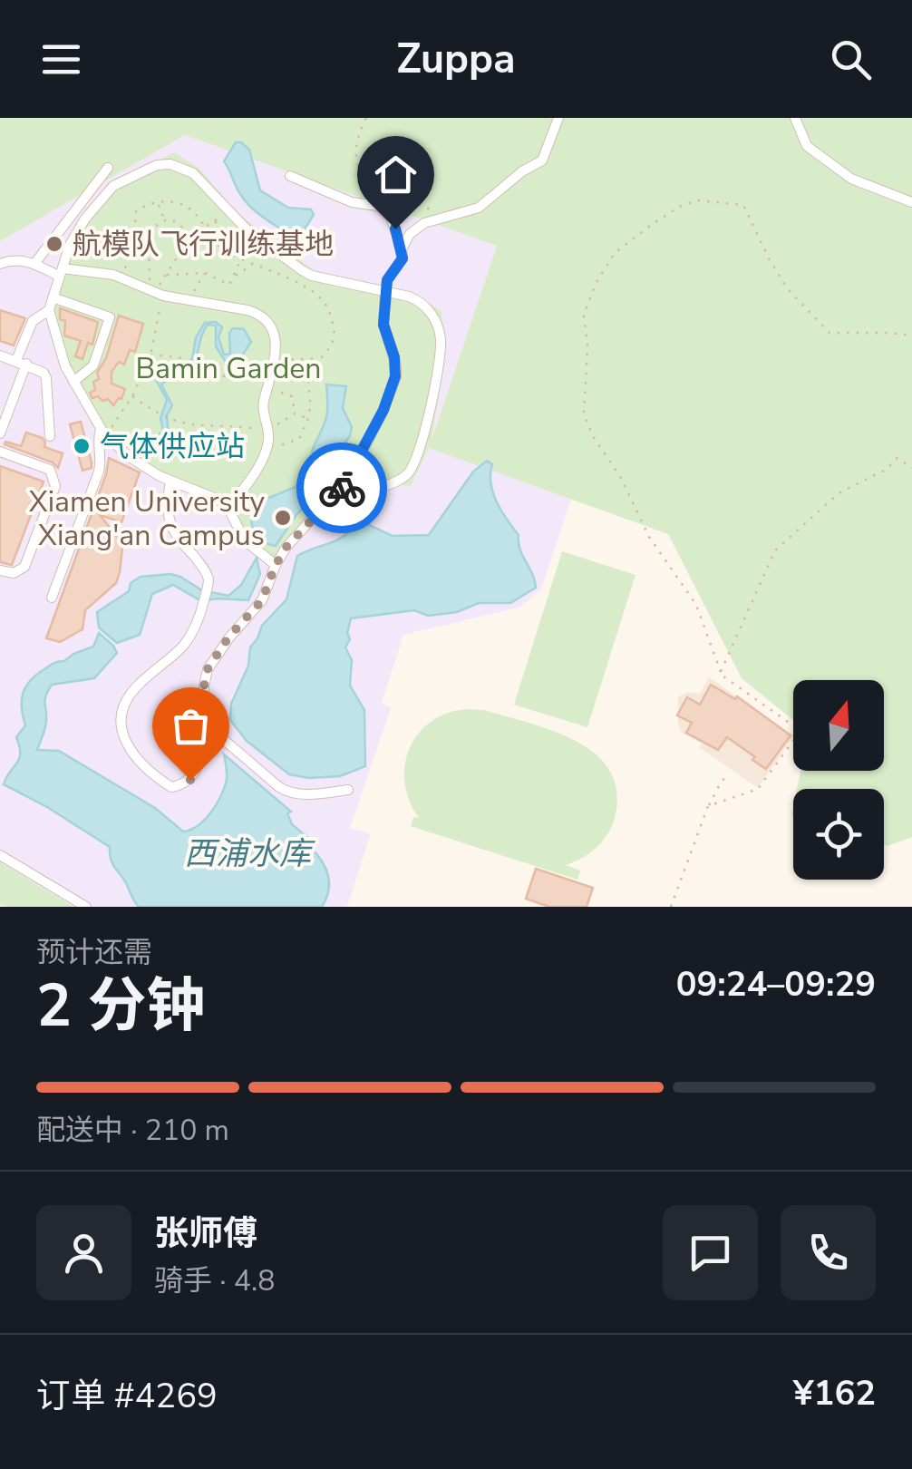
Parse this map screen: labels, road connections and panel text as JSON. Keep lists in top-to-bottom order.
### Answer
{
  "water": ["西浦水库"],
  "parks": ["Bamin Garden"],
  "places": ["航模队飞行训练基地", "气体供应站", "Xiamen University Xiang'an Campus"],
  "north": "top",
  "page": {
    "header": "Zuppa",
    "heading": ["2 分钟", "预计还需", "09:24–09:29"],
    "panel": [
      "张师傅",
      "骑手 · 4.8",
      "订单 #4269",
      "¥162"
    ],
    "bar": "配送中 · 210 m"
  }
}
